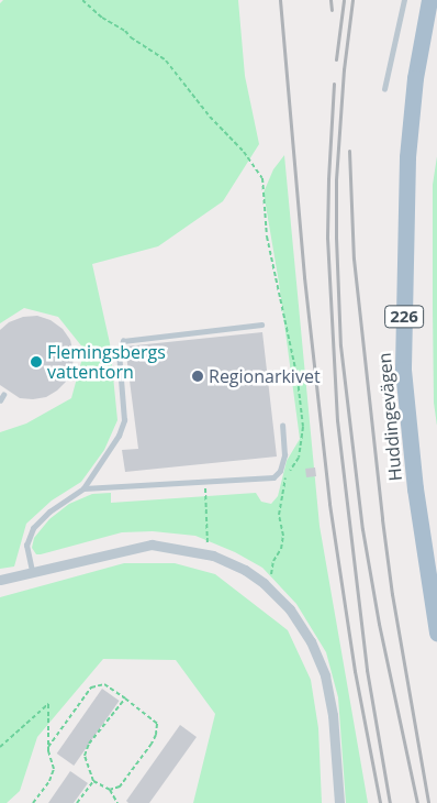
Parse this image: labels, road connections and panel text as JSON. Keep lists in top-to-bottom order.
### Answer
{
  "streets": {
    "main road": ["226", "Huddingevägen"]
  },
  "places": ["Flemingsbergs vattentorn", "Regionarkivet"]
}
